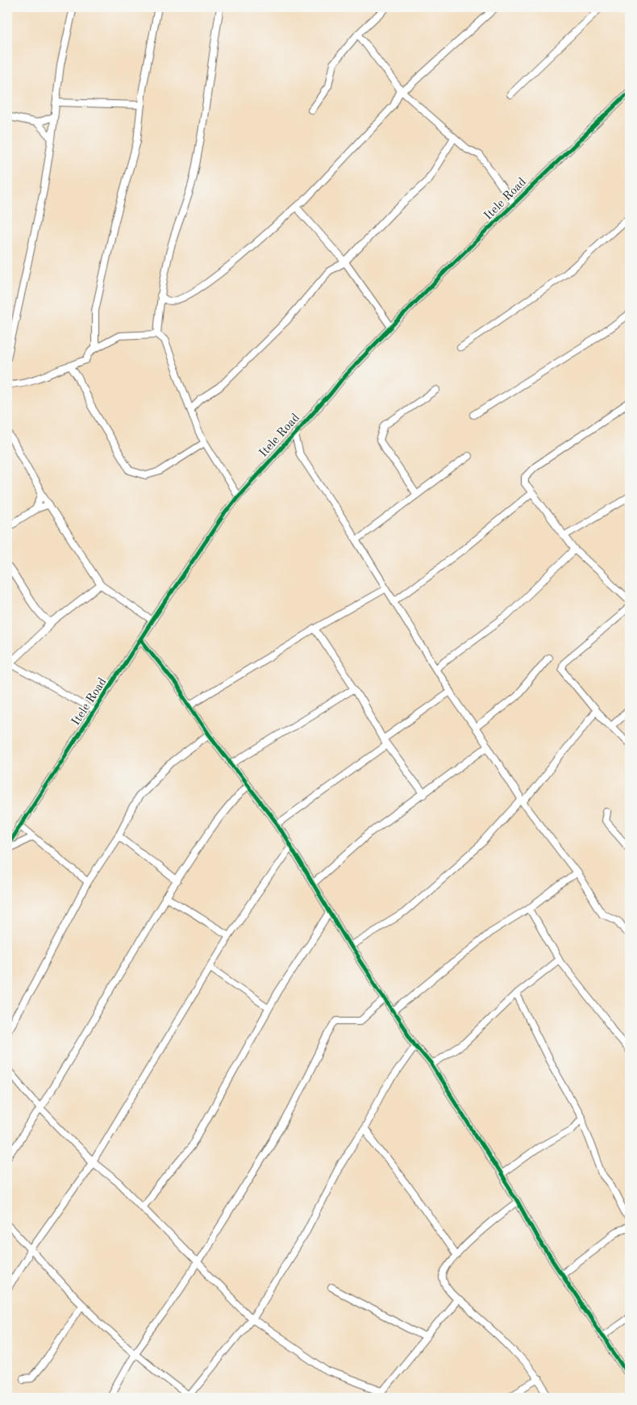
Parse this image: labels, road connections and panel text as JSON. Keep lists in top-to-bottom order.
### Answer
{
  "streets": {
    "street": ["Itele Road"]
  }
}
